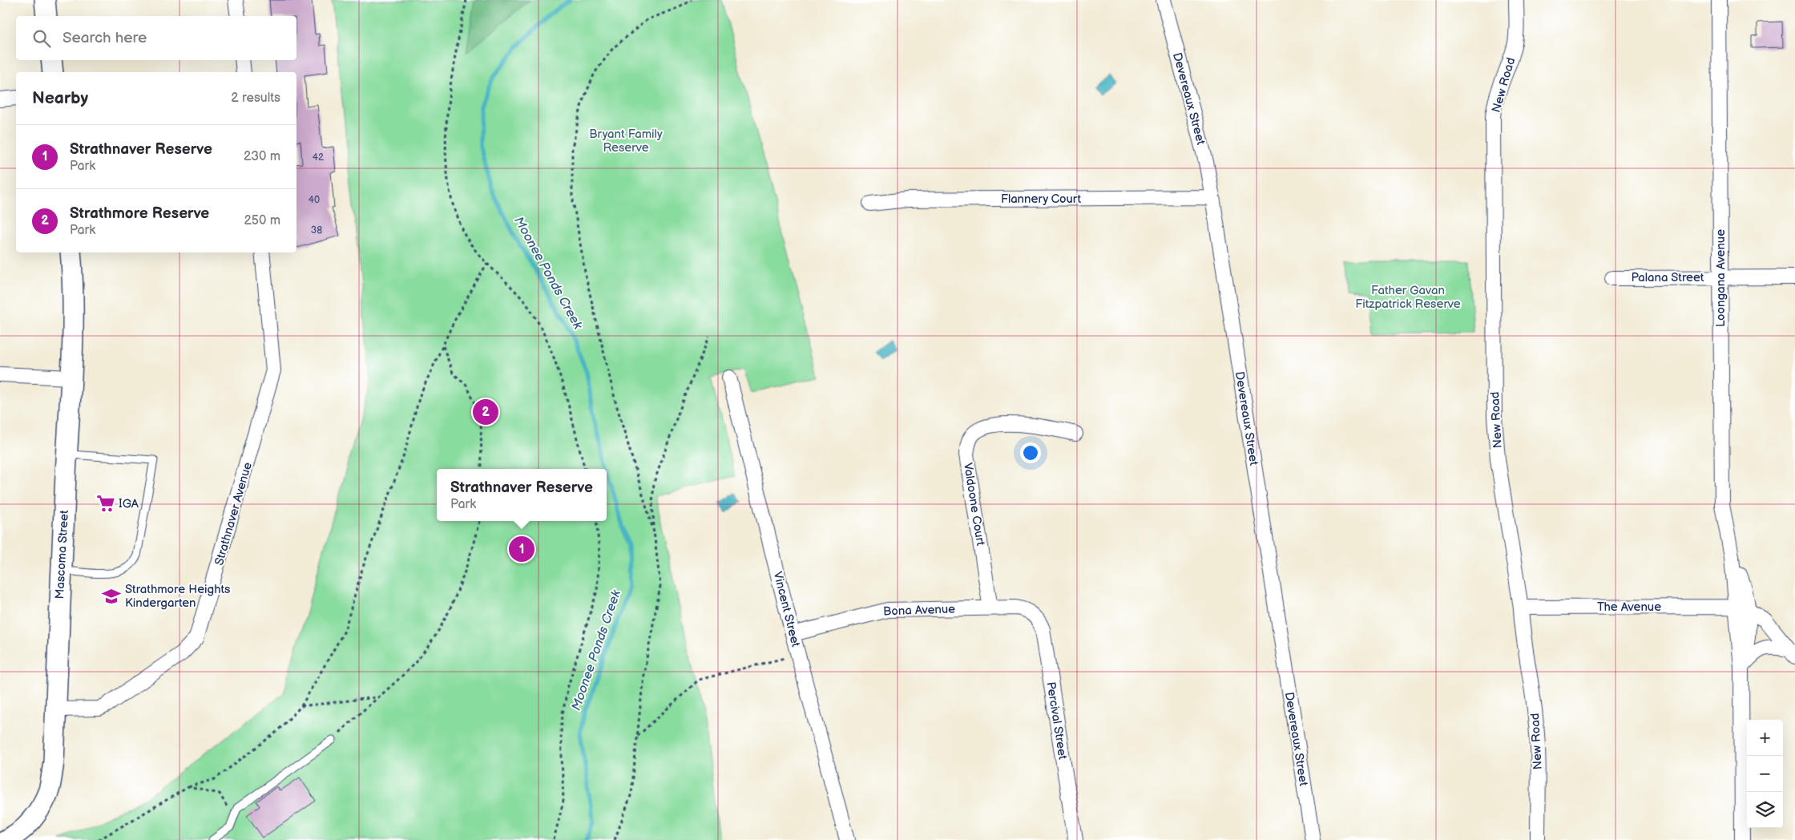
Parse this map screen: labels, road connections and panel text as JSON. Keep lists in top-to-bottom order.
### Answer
{
  "streets": {
    "main road": ["Mascoma Street"],
    "street": [
      "New Road",
      "Devereaux Street",
      "Flannery Court",
      "Palana Street",
      "Loongana Avenue",
      "Valdoone Court",
      "Strathnaver Avenue",
      "The Avenue",
      "Vincent Street",
      "Bona Avenue",
      "Percival Street"
    ]
  },
  "crossings": [
    ["New Road", "The Avenue"],
    ["Devereaux Street", "Flannery Court"],
    ["Palana Street", "Loongana Avenue"],
    ["Loongana Avenue", "The Avenue"],
    ["Valdoone Court", "Bona Avenue"],
    ["Strathnaver Avenue", "Mascoma Street"],
    ["Vincent Street", "Bona Avenue"],
    ["Bona Avenue", "Percival Street"]
  ],
  "water": ["Moonee Ponds Creek"],
  "parks": ["Bryant Family Reserve", "Father Gavan Fitzpatrick Reserve"],
  "places": {
    "supermarket": ["IGA"],
    "school or university": ["Strathmore Heights Kindergarten"]
  },
  "house_numbers": ["42", "40", "38"],
  "page": {
    "search": "Search here",
    "heading": ["Nearby", "2 results"],
    "list": [
      {
        "mark": "1",
        "name": "Strathnaver Reserve",
        "note": "Park",
        "value": "230 m"
      },
      {
        "mark": "2",
        "name": "Strathmore Reserve",
        "note": "Park",
        "value": "250 m"
      }
    ],
    "pins": ["2", "1"],
    "popup": ["Strathnaver Reserve", "Park"],
    "map_buttons": ["+", "−"]
  }
}
